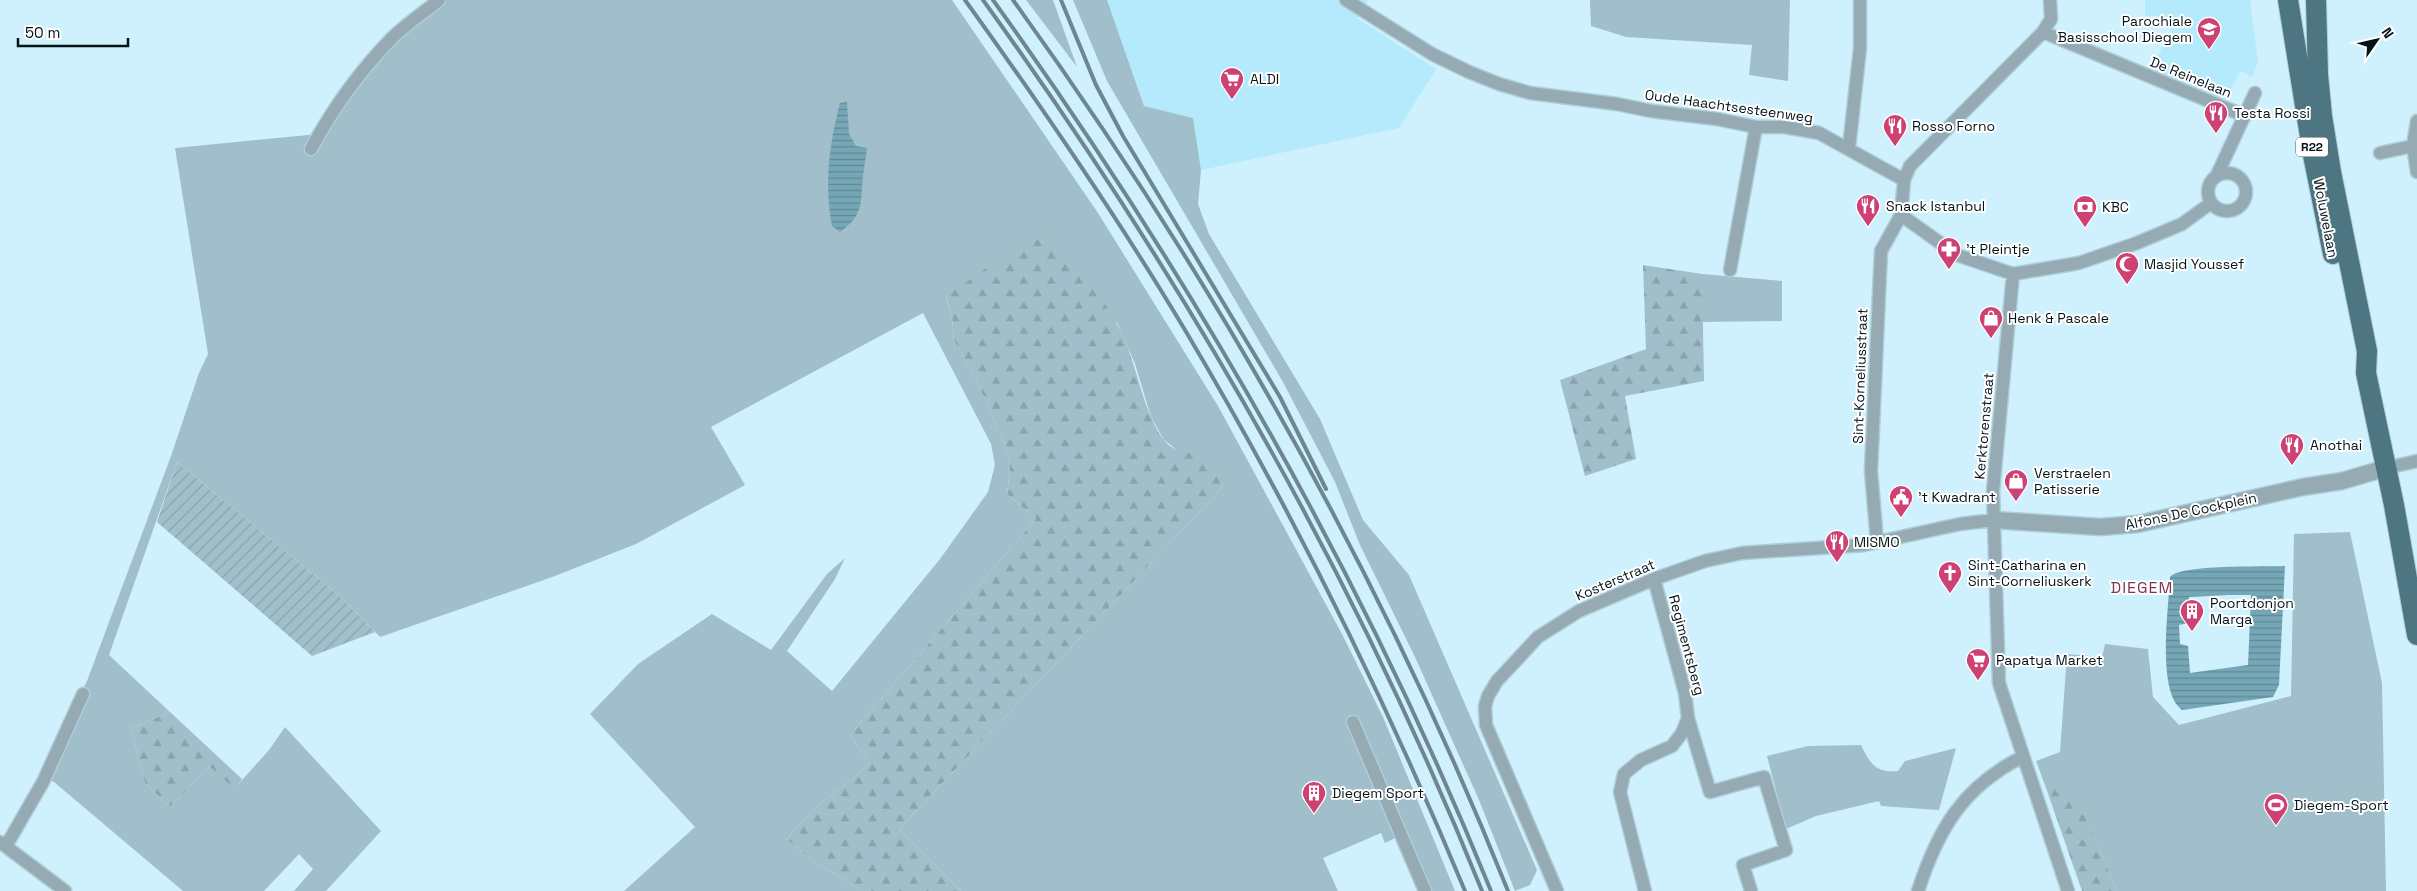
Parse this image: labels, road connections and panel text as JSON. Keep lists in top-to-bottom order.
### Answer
{
  "streets": {
    "main road": ["R22", "Woluwelaan"],
    "street": [
      "De Reinelaan",
      "Oude Haachtsesteenweg",
      "Sint-Korneliusstraat",
      "Kerktorenstraat",
      "Alfons De Cockplein",
      "Kosterstraat",
      "Regimentsberg"
    ]
  },
  "crossings": [
    ["Woluwelaan", "Alfons De Cockplein"],
    ["Sint-Korneliusstraat", "Kosterstraat"],
    ["Kerktorenstraat", "Alfons De Cockplein"],
    ["Kerktorenstraat", "Kosterstraat"],
    ["Alfons De Cockplein", "Kosterstraat"],
    ["Kosterstraat", "Regimentsberg"]
  ],
  "districts": ["DIEGEM"],
  "places": {
    "school or university": ["Parochiale Basisschool Diegem"],
    "supermarket": ["ALDI", "Papatya Market"],
    "restaurant": [
      "Testa Rossi",
      "Rosso Forno",
      "Snack Istanbul",
      "Anothai",
      "MISMO"
    ],
    "bank": ["KBC"],
    "pharmacy": ["'t Pleintje"],
    "mosque": ["Masjid Youssef"],
    "shop": ["Henk & Pascale", "Verstraelen Patisserie"],
    "public building": ["'t Kwadrant"],
    "church": ["Sint-Catharina en Sint-Corneliuskerk"],
    "building": ["Poortdonjon Marga", "Diegem Sport"],
    "sports": ["Diegem-Sport"]
  },
  "scale_bar": "50 m",
  "north": "top right"
}
